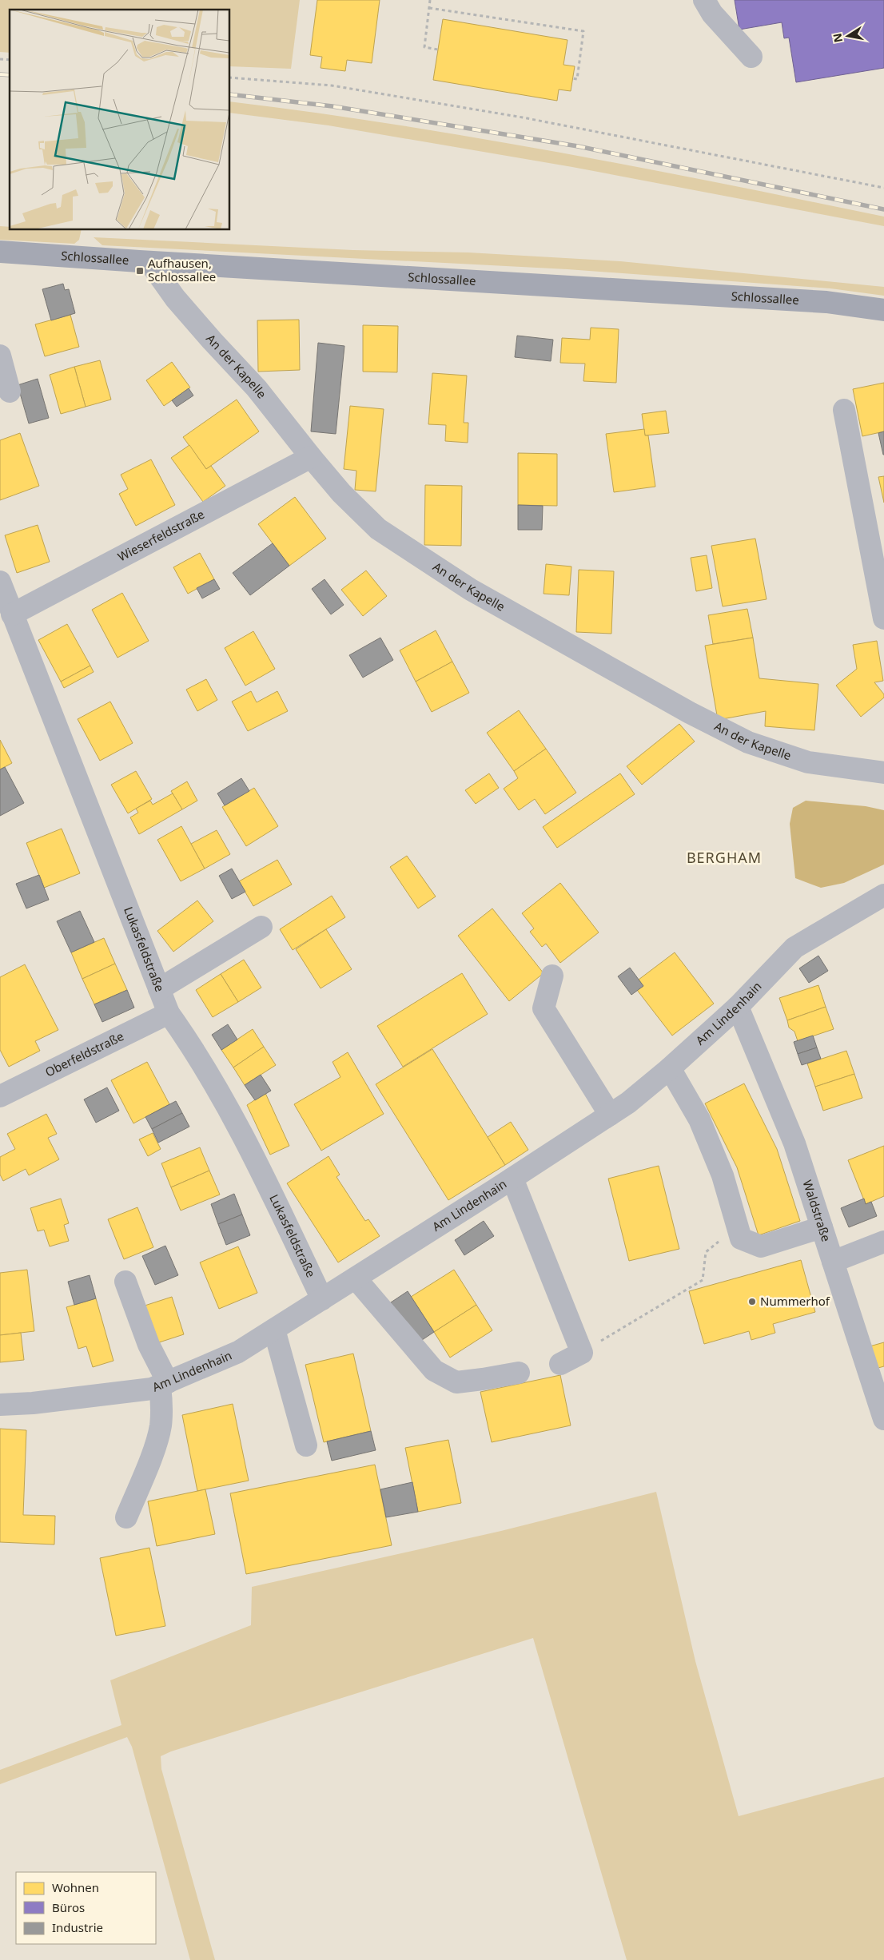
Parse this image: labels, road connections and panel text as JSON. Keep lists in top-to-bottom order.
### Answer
{
  "streets": {
    "main road": ["Schlossallee"],
    "street": [
      "An der Kapelle",
      "Wieserfeldstraße",
      "Lukasfeldstraße",
      "Am Lindenhain",
      "Oberfeldstraße",
      "Waldstraße"
    ]
  },
  "crossings": [
    ["Schlossallee", "An der Kapelle"],
    ["An der Kapelle", "Wieserfeldstraße"],
    ["Wieserfeldstraße", "Lukasfeldstraße"],
    ["Lukasfeldstraße", "Am Lindenhain"],
    ["Lukasfeldstraße", "Oberfeldstraße"],
    ["Am Lindenhain", "Waldstraße"]
  ],
  "districts": ["BERGHAM"],
  "places": {
    "transit": ["Aufhausen, Schlossallee"],
    "other": ["Nummerhof"]
  },
  "legend": ["Wohnen", "Büros", "Industrie"],
  "north": "left"
}
